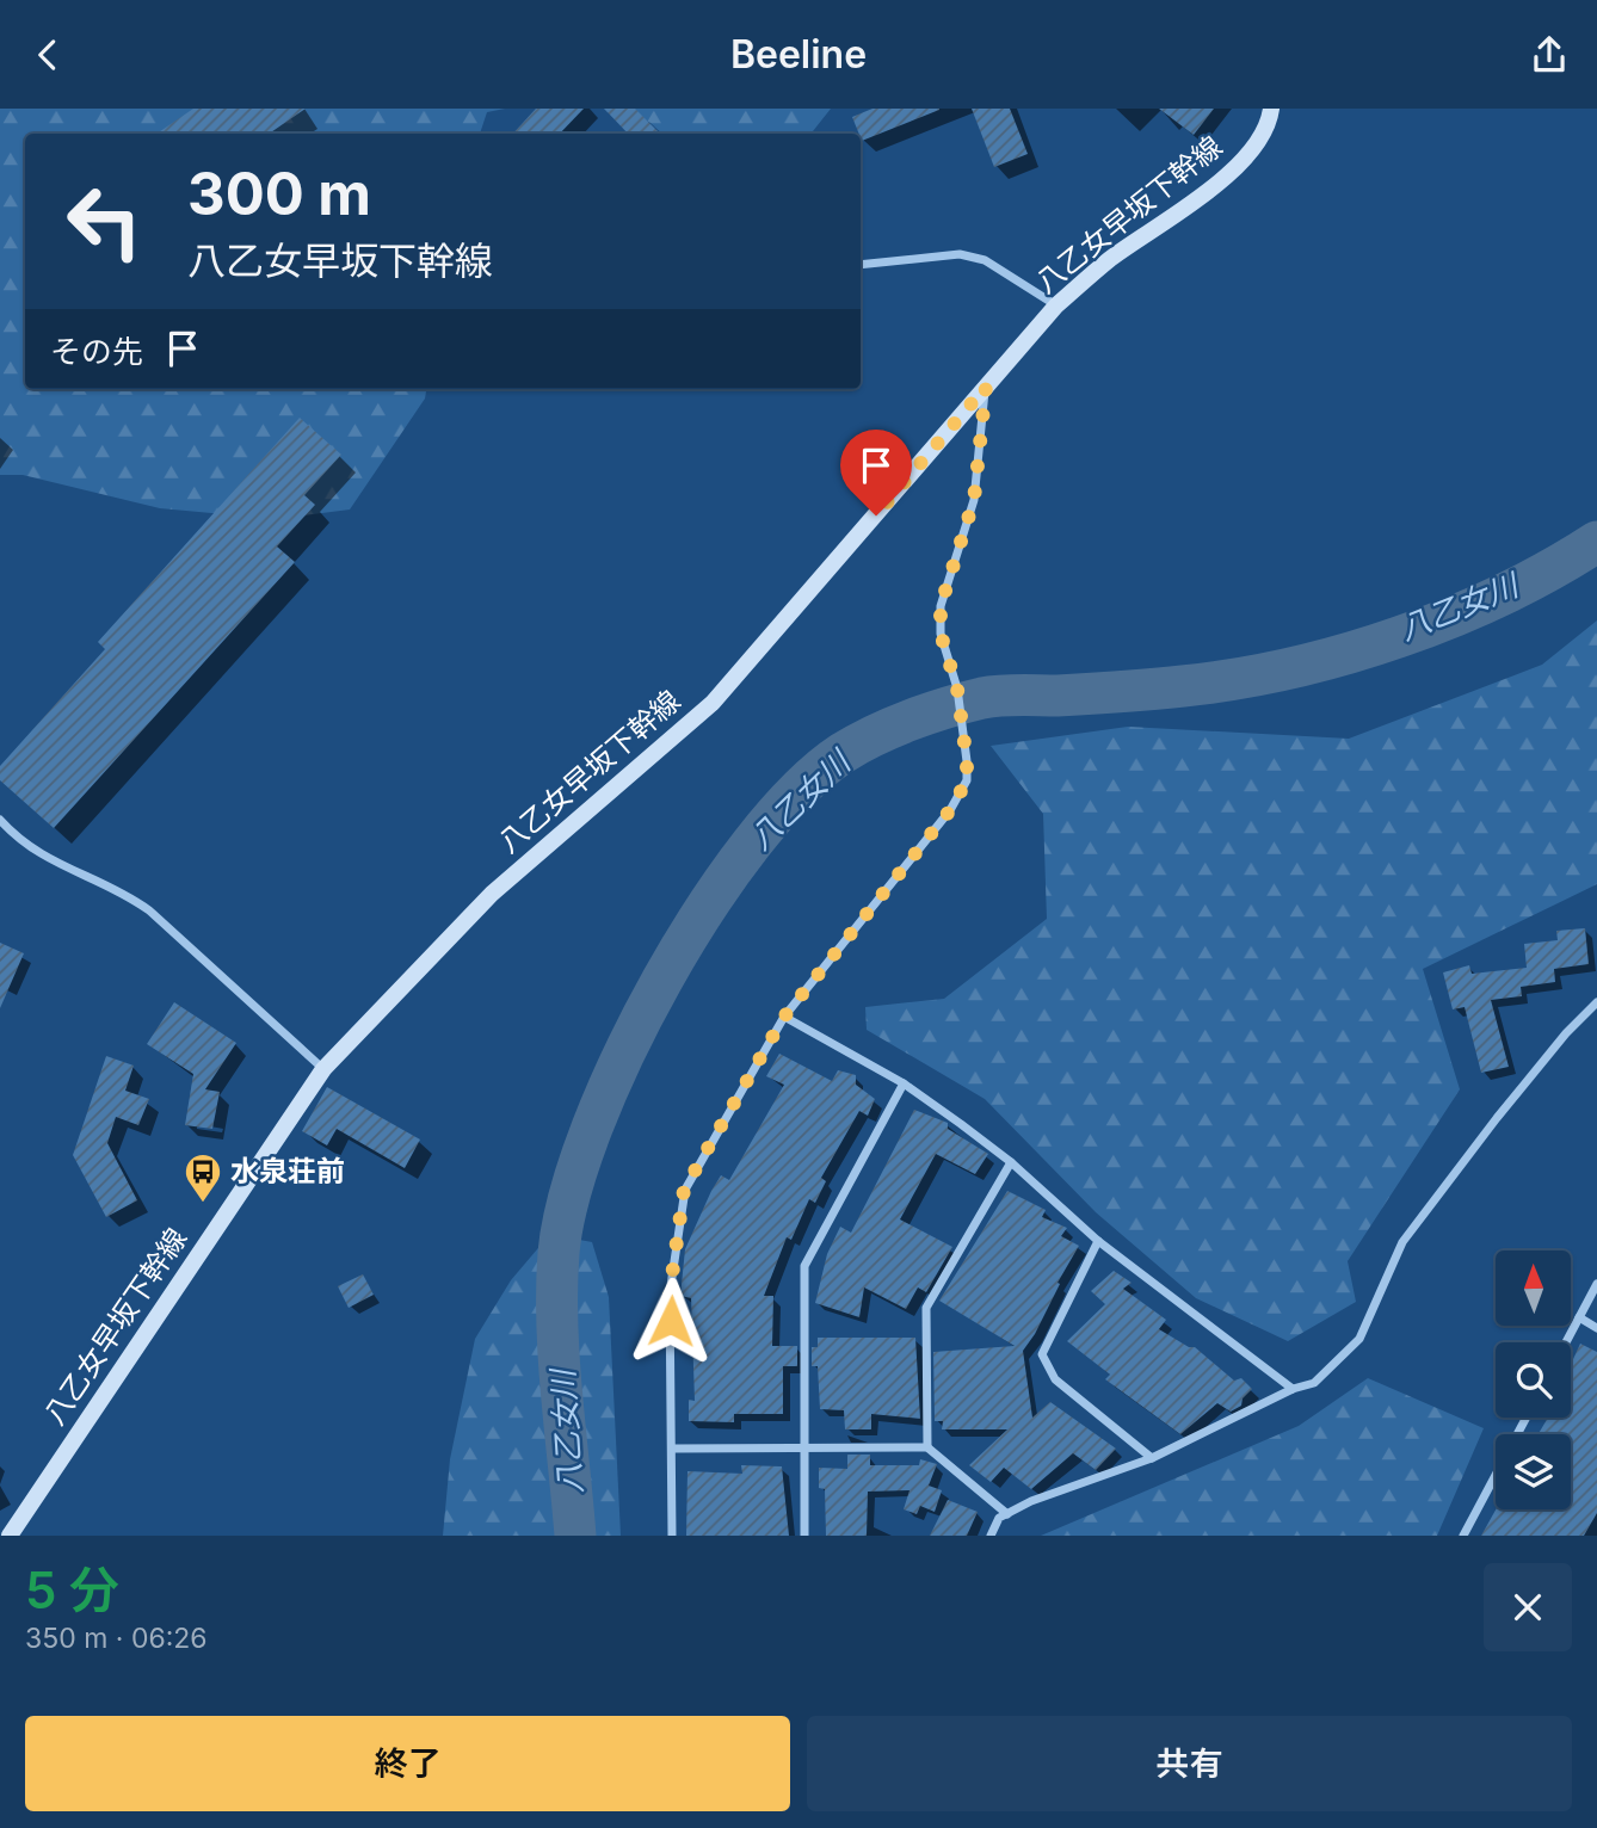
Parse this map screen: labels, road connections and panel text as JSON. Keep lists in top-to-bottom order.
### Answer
{
  "streets": {
    "street": ["八乙女早坂下幹線"]
  },
  "water": ["八乙女川"],
  "places": {
    "bus stop": ["水泉荘前"]
  },
  "north": "top",
  "page": {
    "header": "Beeline",
    "turn": ["300 m", "八乙女早坂下幹線"],
    "then": "その先",
    "heading": ["5 分", "350 m · 06:26"],
    "buttons": ["終了", "共有"]
  }
}
